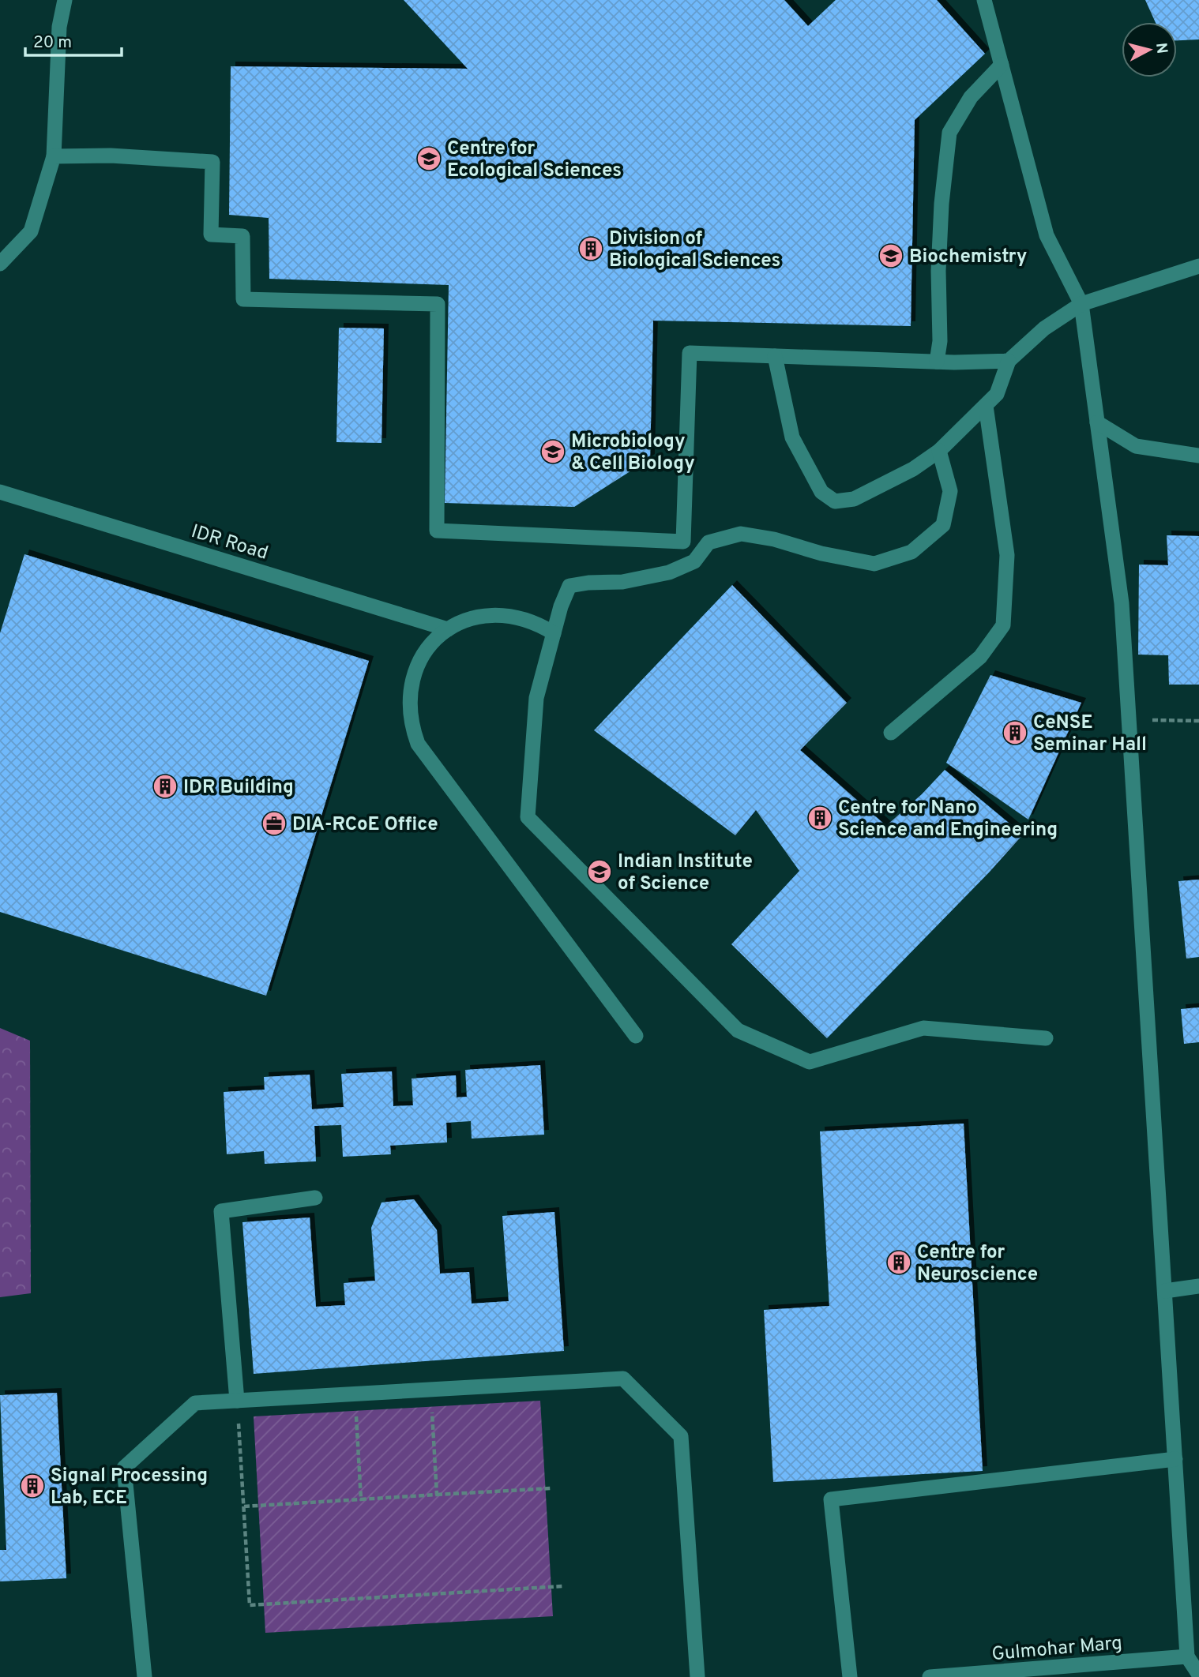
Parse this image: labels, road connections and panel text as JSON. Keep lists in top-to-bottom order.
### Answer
{
  "streets": {
    "lane": ["IDR Road", "Gulmohar Marg"]
  },
  "places": {
    "school or university": [
      "Centre for Ecological Sciences",
      "Biochemistry",
      "Microbiology & Cell Biology",
      "Indian Institute of Science"
    ],
    "building": [
      "Division of Biological Sciences",
      "CeNSE Seminar Hall",
      "IDR Building",
      "Centre for Nano Science and Engineering",
      "Centre for Neuroscience",
      "Signal Processing Lab, ECE"
    ],
    "office": ["DIA-RCoE Office"]
  },
  "scale_bar": "20 m",
  "north": "right"
}
